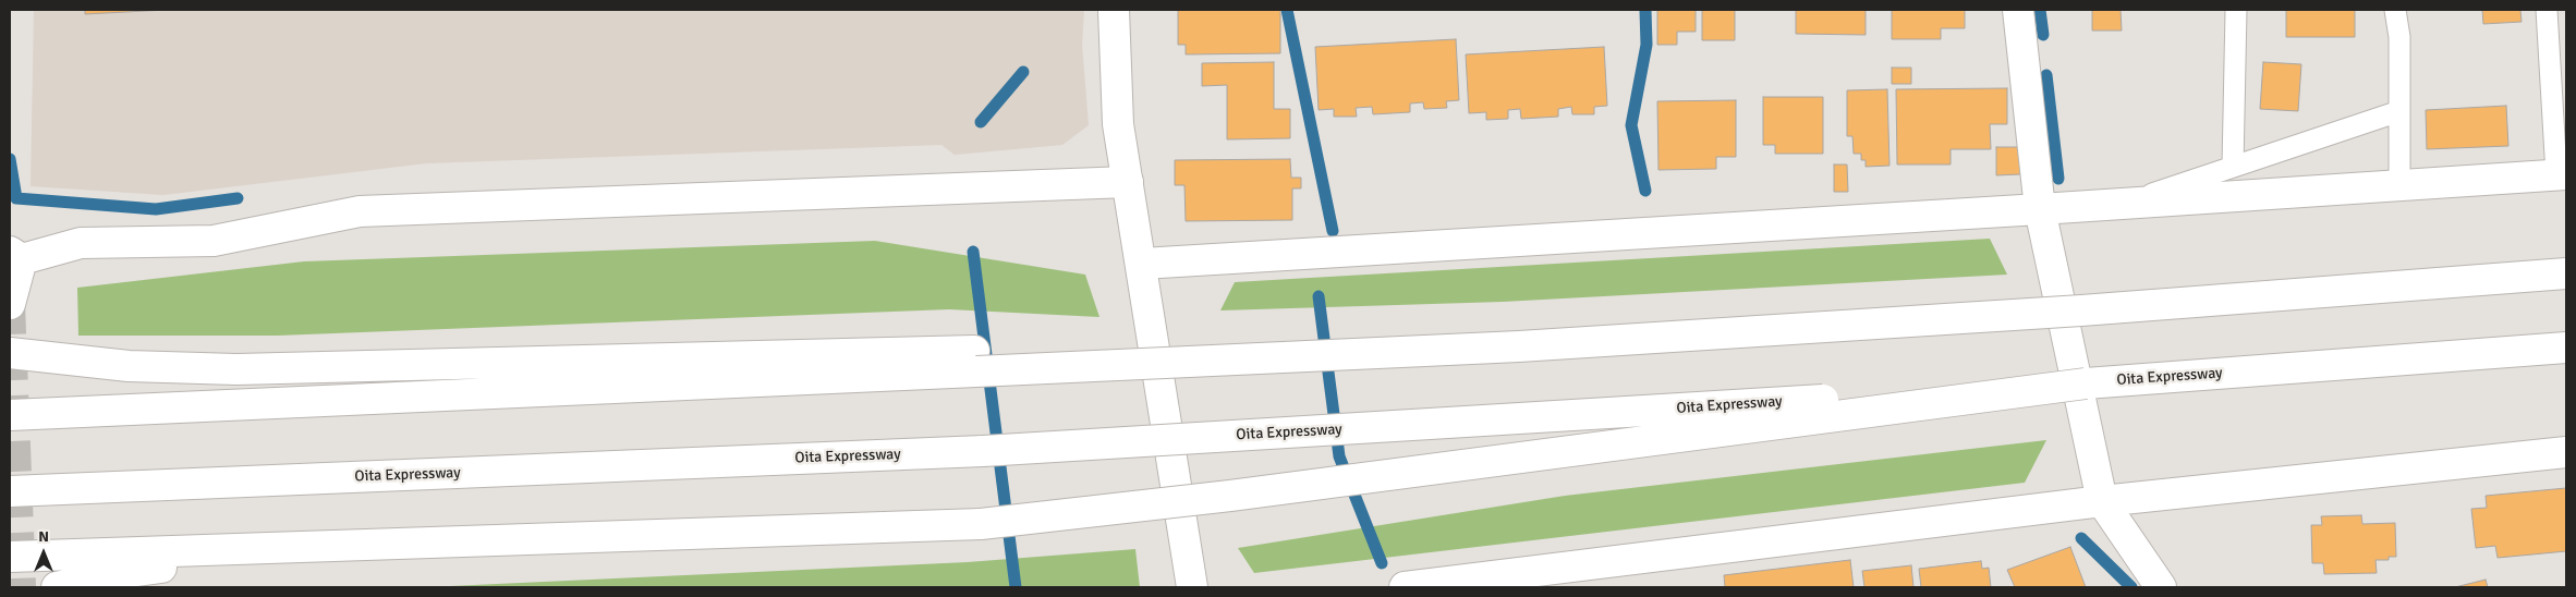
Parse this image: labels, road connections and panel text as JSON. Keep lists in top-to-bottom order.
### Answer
{
  "streets": {
    "main road": ["Oita Expressway"]
  },
  "north": "top"
}
